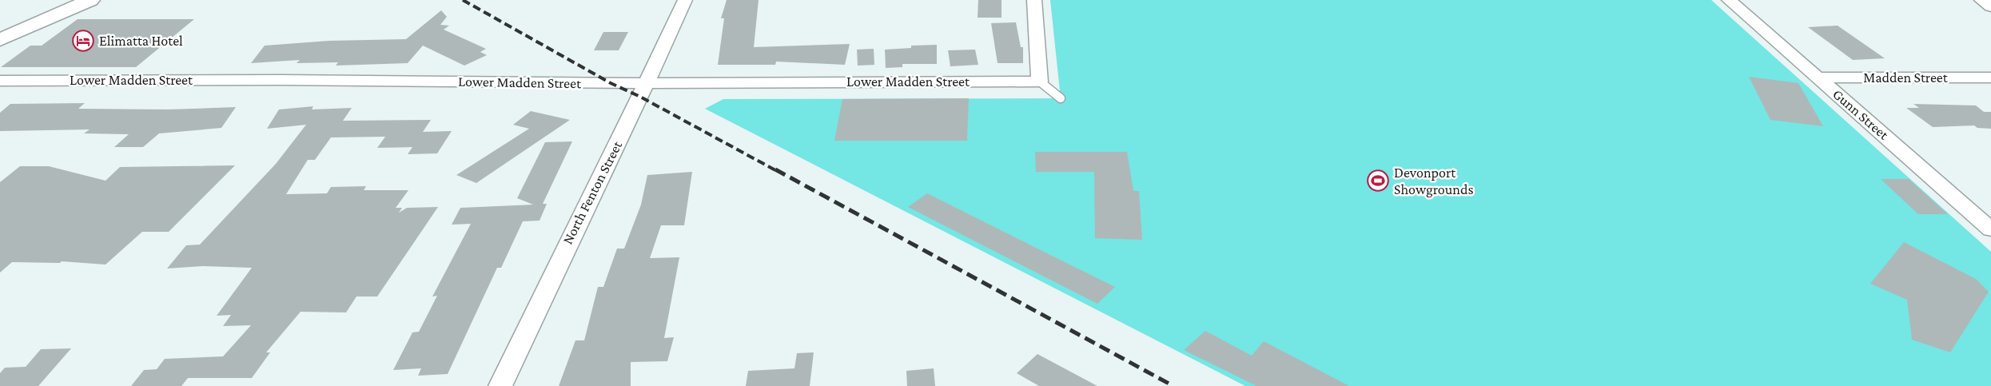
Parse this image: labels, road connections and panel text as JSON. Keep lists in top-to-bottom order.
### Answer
{
  "streets": {
    "street": [
      "Madden Street",
      "Lower Madden Street",
      "Gunn Street",
      "North Fenton Street"
    ]
  },
  "crossings": [
    ["Madden Street", "Gunn Street"],
    ["Lower Madden Street", "North Fenton Street"]
  ],
  "places": {
    "hotel": ["Elimatta Hotel"],
    "sports": ["Devonport Showgrounds"]
  }
}
